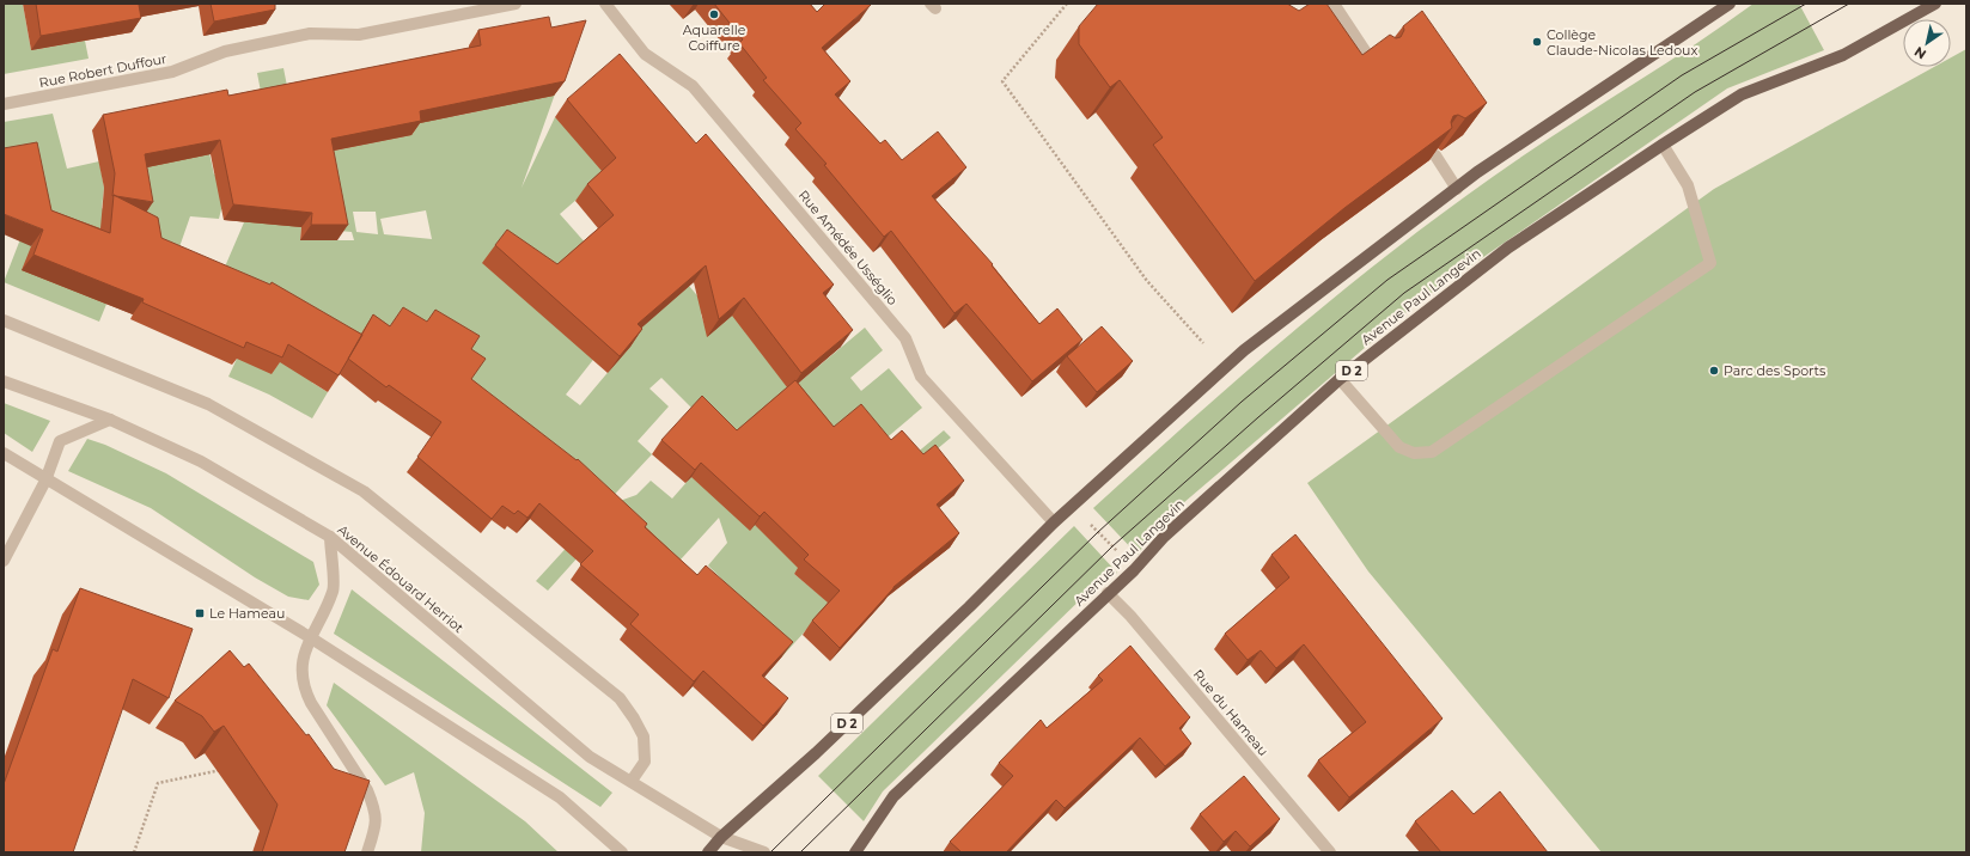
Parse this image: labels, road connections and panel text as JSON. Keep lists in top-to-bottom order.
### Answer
{
  "streets": {
    "main road": ["Avenue Paul Langevin", "D 2"],
    "street": [
      "Rue Robert Duffour",
      "Rue Amédée Usséglio",
      "Avenue Édouard Herriot",
      "Rue du Hameau"
    ]
  },
  "crossings": [
    ["Rue Amédée Usséglio", "D 2"],
    ["Avenue Paul Langevin", "Rue du Hameau"],
    ["D 2", "Avenue Édouard Herriot"]
  ],
  "places": {
    "other": ["Aquarelle Coiffure", "Collège Claude-Nicolas Ledoux", "Parc des Sports"],
    "transit": ["Le Hameau"]
  },
  "north": "bottom left"
}
